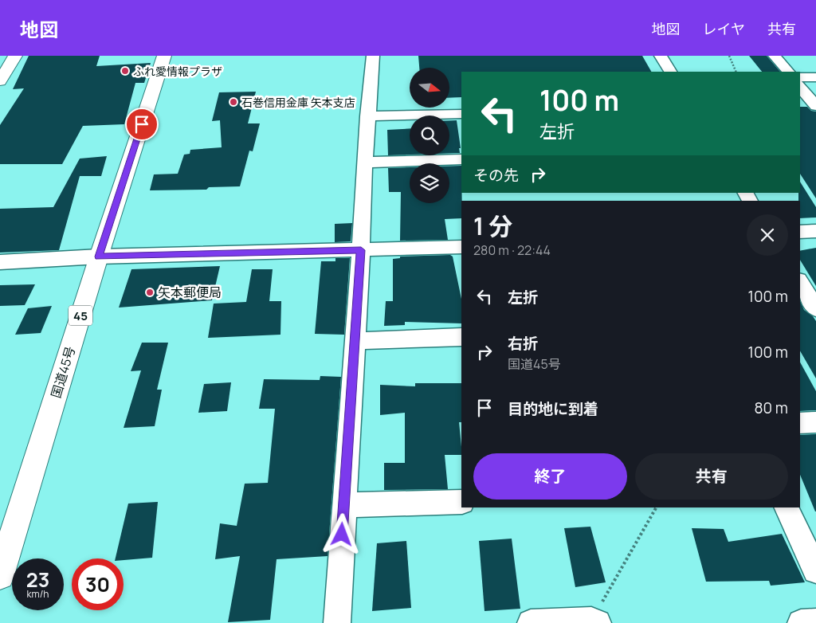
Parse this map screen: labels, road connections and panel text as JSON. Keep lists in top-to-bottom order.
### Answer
{
  "streets": {
    "main road": ["45", "国道45号"]
  },
  "places": ["ふれ愛情報プラザ", "石巻信用金庫 矢本支店", "矢本郵便局"],
  "north": "right",
  "page": {
    "header": "地図",
    "nav": ["地図", "レイヤ", "共有"],
    "turn": ["100 m", "左折"],
    "then": "その先",
    "heading": ["1 分", "280 m · 22:44"],
    "list": [
      {
        "name": "左折",
        "value": "100 m"
      },
      {
        "name": "右折",
        "note": "国道45号",
        "value": "100 m"
      },
      {
        "name": "目的地に到着",
        "value": "80 m"
      }
    ],
    "buttons": ["終了", "共有"],
    "speed": "23 km/h",
    "limit": "30"
  }
}
